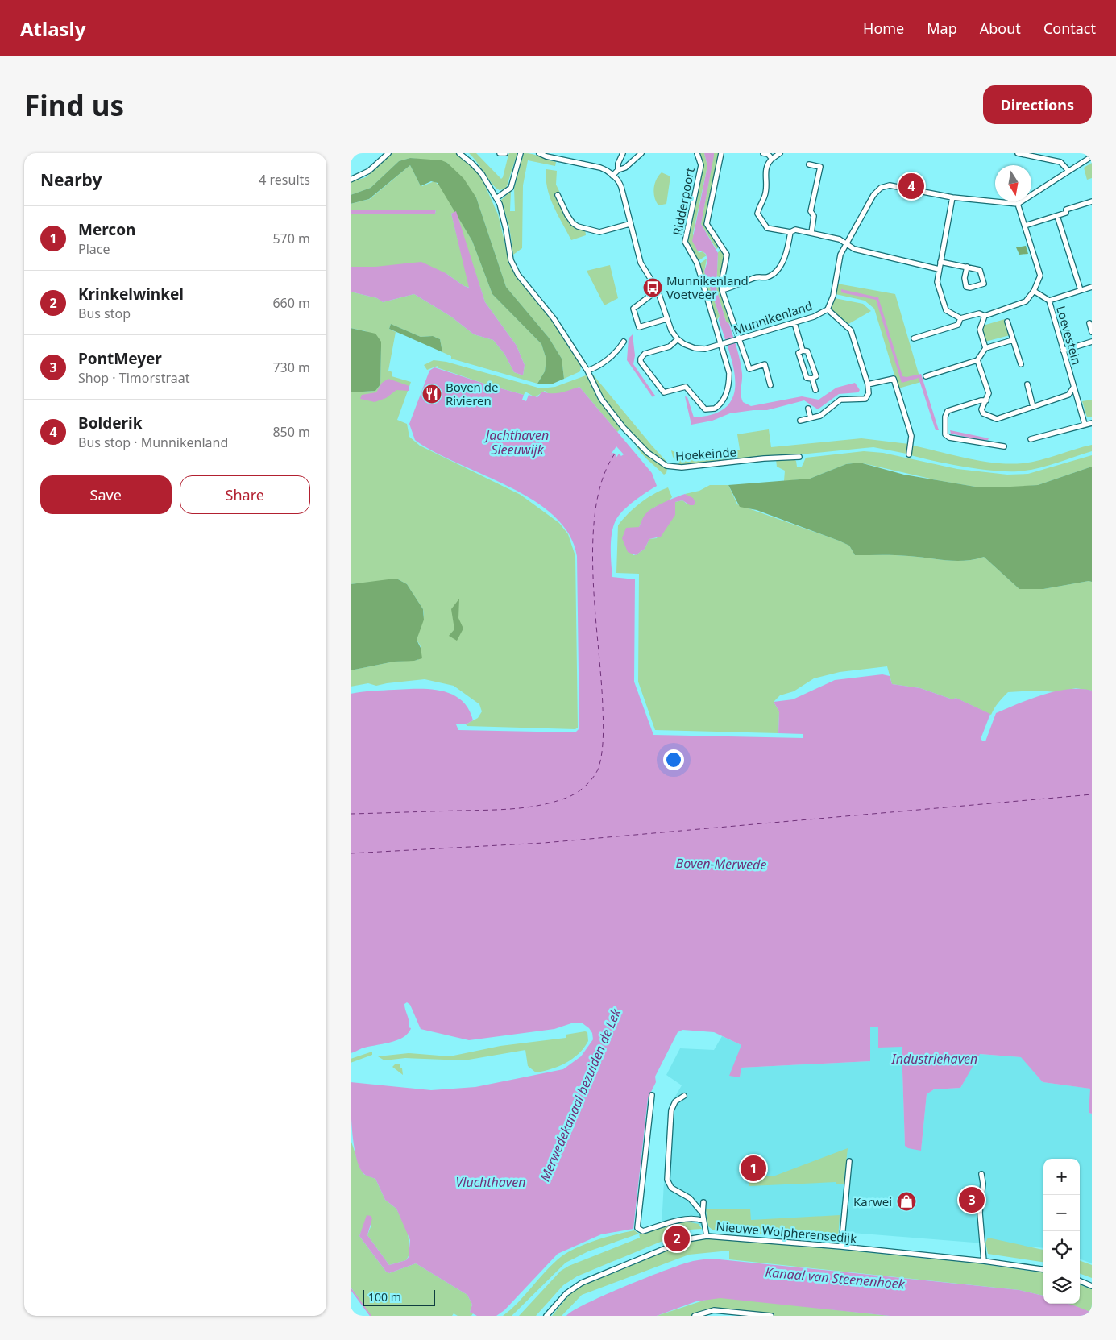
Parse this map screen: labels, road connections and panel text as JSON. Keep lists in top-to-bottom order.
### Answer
{
  "streets": {
    "street": [
      "Ridderpoort",
      "Munnikenland",
      "Loevestein",
      "Hoekeinde",
      "Nieuwe Wolpherensedijk"
    ]
  },
  "crossings": [
    ["Ridderpoort", "Munnikenland"]
  ],
  "water": [
    "Jachthaven Sleeuwijk",
    "Boven-Merwede",
    "Industriehaven",
    "Merwedekanaal bezuiden de Lek",
    "Vluchthaven",
    "Kanaal van Steenenhoek"
  ],
  "places": {
    "bus stop": ["Munnikenland Voetveer"],
    "restaurant": ["Boven de Rivieren"],
    "shop": ["Karwei"]
  },
  "scale_bar": "100 m",
  "north": "bottom",
  "page": {
    "header": "Atlasly",
    "nav": [
      "Home",
      "Map",
      "About",
      "Contact"
    ],
    "buttons": [
      "Directions",
      ["Save", "Share"]
    ],
    "title": "Find us",
    "heading": ["Nearby", "4 results"],
    "pins": [
      "4",
      "1",
      "3",
      "2"
    ],
    "list": [
      {
        "mark": "1",
        "name": "Mercon",
        "note": "Place",
        "value": "570 m"
      },
      {
        "mark": "2",
        "name": "Krinkelwinkel",
        "note": "Bus stop",
        "value": "660 m"
      },
      {
        "mark": "3",
        "name": "PontMeyer",
        "note": "Shop · Timorstraat",
        "value": "730 m"
      },
      {
        "mark": "4",
        "name": "Bolderik",
        "note": "Bus stop · Munnikenland",
        "value": "850 m"
      }
    ],
    "map_buttons": ["+", "−"],
    "scale": "100 m"
  }
}
